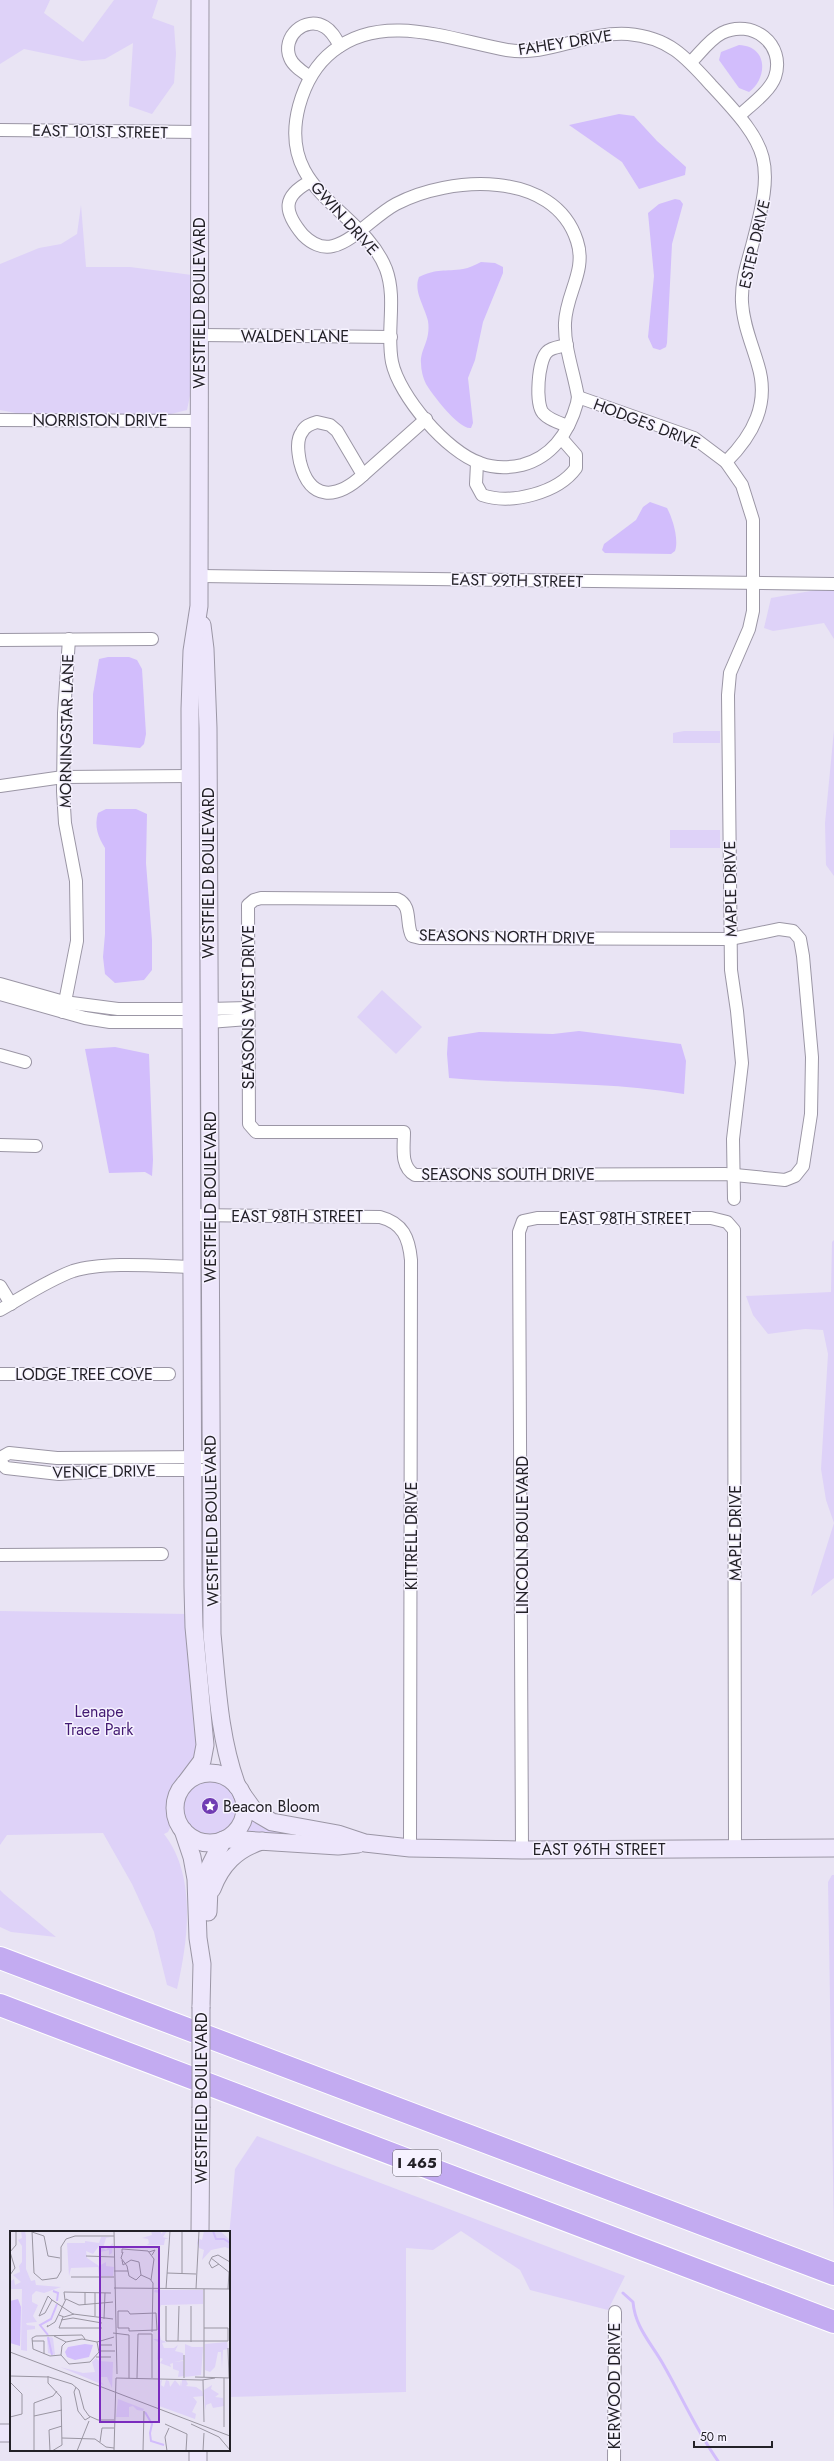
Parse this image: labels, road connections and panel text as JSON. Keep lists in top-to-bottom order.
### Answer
{
  "streets": {
    "highway": ["I 465"],
    "main road": ["WESTFIELD BOULEVARD", "EAST 96TH STREET"],
    "street": [
      "FAHEY DRIVE",
      "EAST 101ST STREET",
      "GWIN DRIVE",
      "ESTEP DRIVE",
      "WALDEN LANE",
      "NORRISTON DRIVE",
      "HODGES DRIVE",
      "EAST 99TH STREET",
      "MORNINGSTAR LANE",
      "MAPLE DRIVE",
      "SEASONS NORTH DRIVE",
      "SEASONS WEST DRIVE",
      "SEASONS SOUTH DRIVE",
      "EAST 98TH STREET",
      "LODGE TREE COVE",
      "VENICE DRIVE",
      "LINCOLN BOULEVARD",
      "KITTRELL DRIVE",
      "KERWOOD DRIVE"
    ]
  },
  "crossings": [
    ["FAHEY DRIVE", "GWIN DRIVE"],
    ["FAHEY DRIVE", "ESTEP DRIVE"],
    ["EAST 101ST STREET", "WESTFIELD BOULEVARD"],
    ["GWIN DRIVE", "WALDEN LANE"],
    ["ESTEP DRIVE", "HODGES DRIVE"],
    ["WESTFIELD BOULEVARD", "WALDEN LANE"],
    ["WESTFIELD BOULEVARD", "NORRISTON DRIVE"],
    ["WESTFIELD BOULEVARD", "EAST 99TH STREET"],
    ["WESTFIELD BOULEVARD", "EAST 98TH STREET"],
    ["WESTFIELD BOULEVARD", "VENICE DRIVE"],
    ["WESTFIELD BOULEVARD", "EAST 96TH STREET"],
    ["HODGES DRIVE", "EAST 99TH STREET"],
    ["HODGES DRIVE", "MAPLE DRIVE"],
    ["EAST 99TH STREET", "MAPLE DRIVE"],
    ["MAPLE DRIVE", "SEASONS NORTH DRIVE"],
    ["MAPLE DRIVE", "SEASONS SOUTH DRIVE"],
    ["MAPLE DRIVE", "EAST 98TH STREET"],
    ["MAPLE DRIVE", "EAST 96TH STREET"],
    ["SEASONS NORTH DRIVE", "SEASONS WEST DRIVE"],
    ["SEASONS WEST DRIVE", "SEASONS SOUTH DRIVE"],
    ["EAST 98TH STREET", "LINCOLN BOULEVARD"],
    ["EAST 98TH STREET", "KITTRELL DRIVE"],
    ["LINCOLN BOULEVARD", "EAST 96TH STREET"],
    ["KITTRELL DRIVE", "EAST 96TH STREET"]
  ],
  "parks": ["Lenape Trace Park"],
  "places": {
    "place": ["Beacon Bloom"]
  },
  "scale_bar": "50 m"
}
